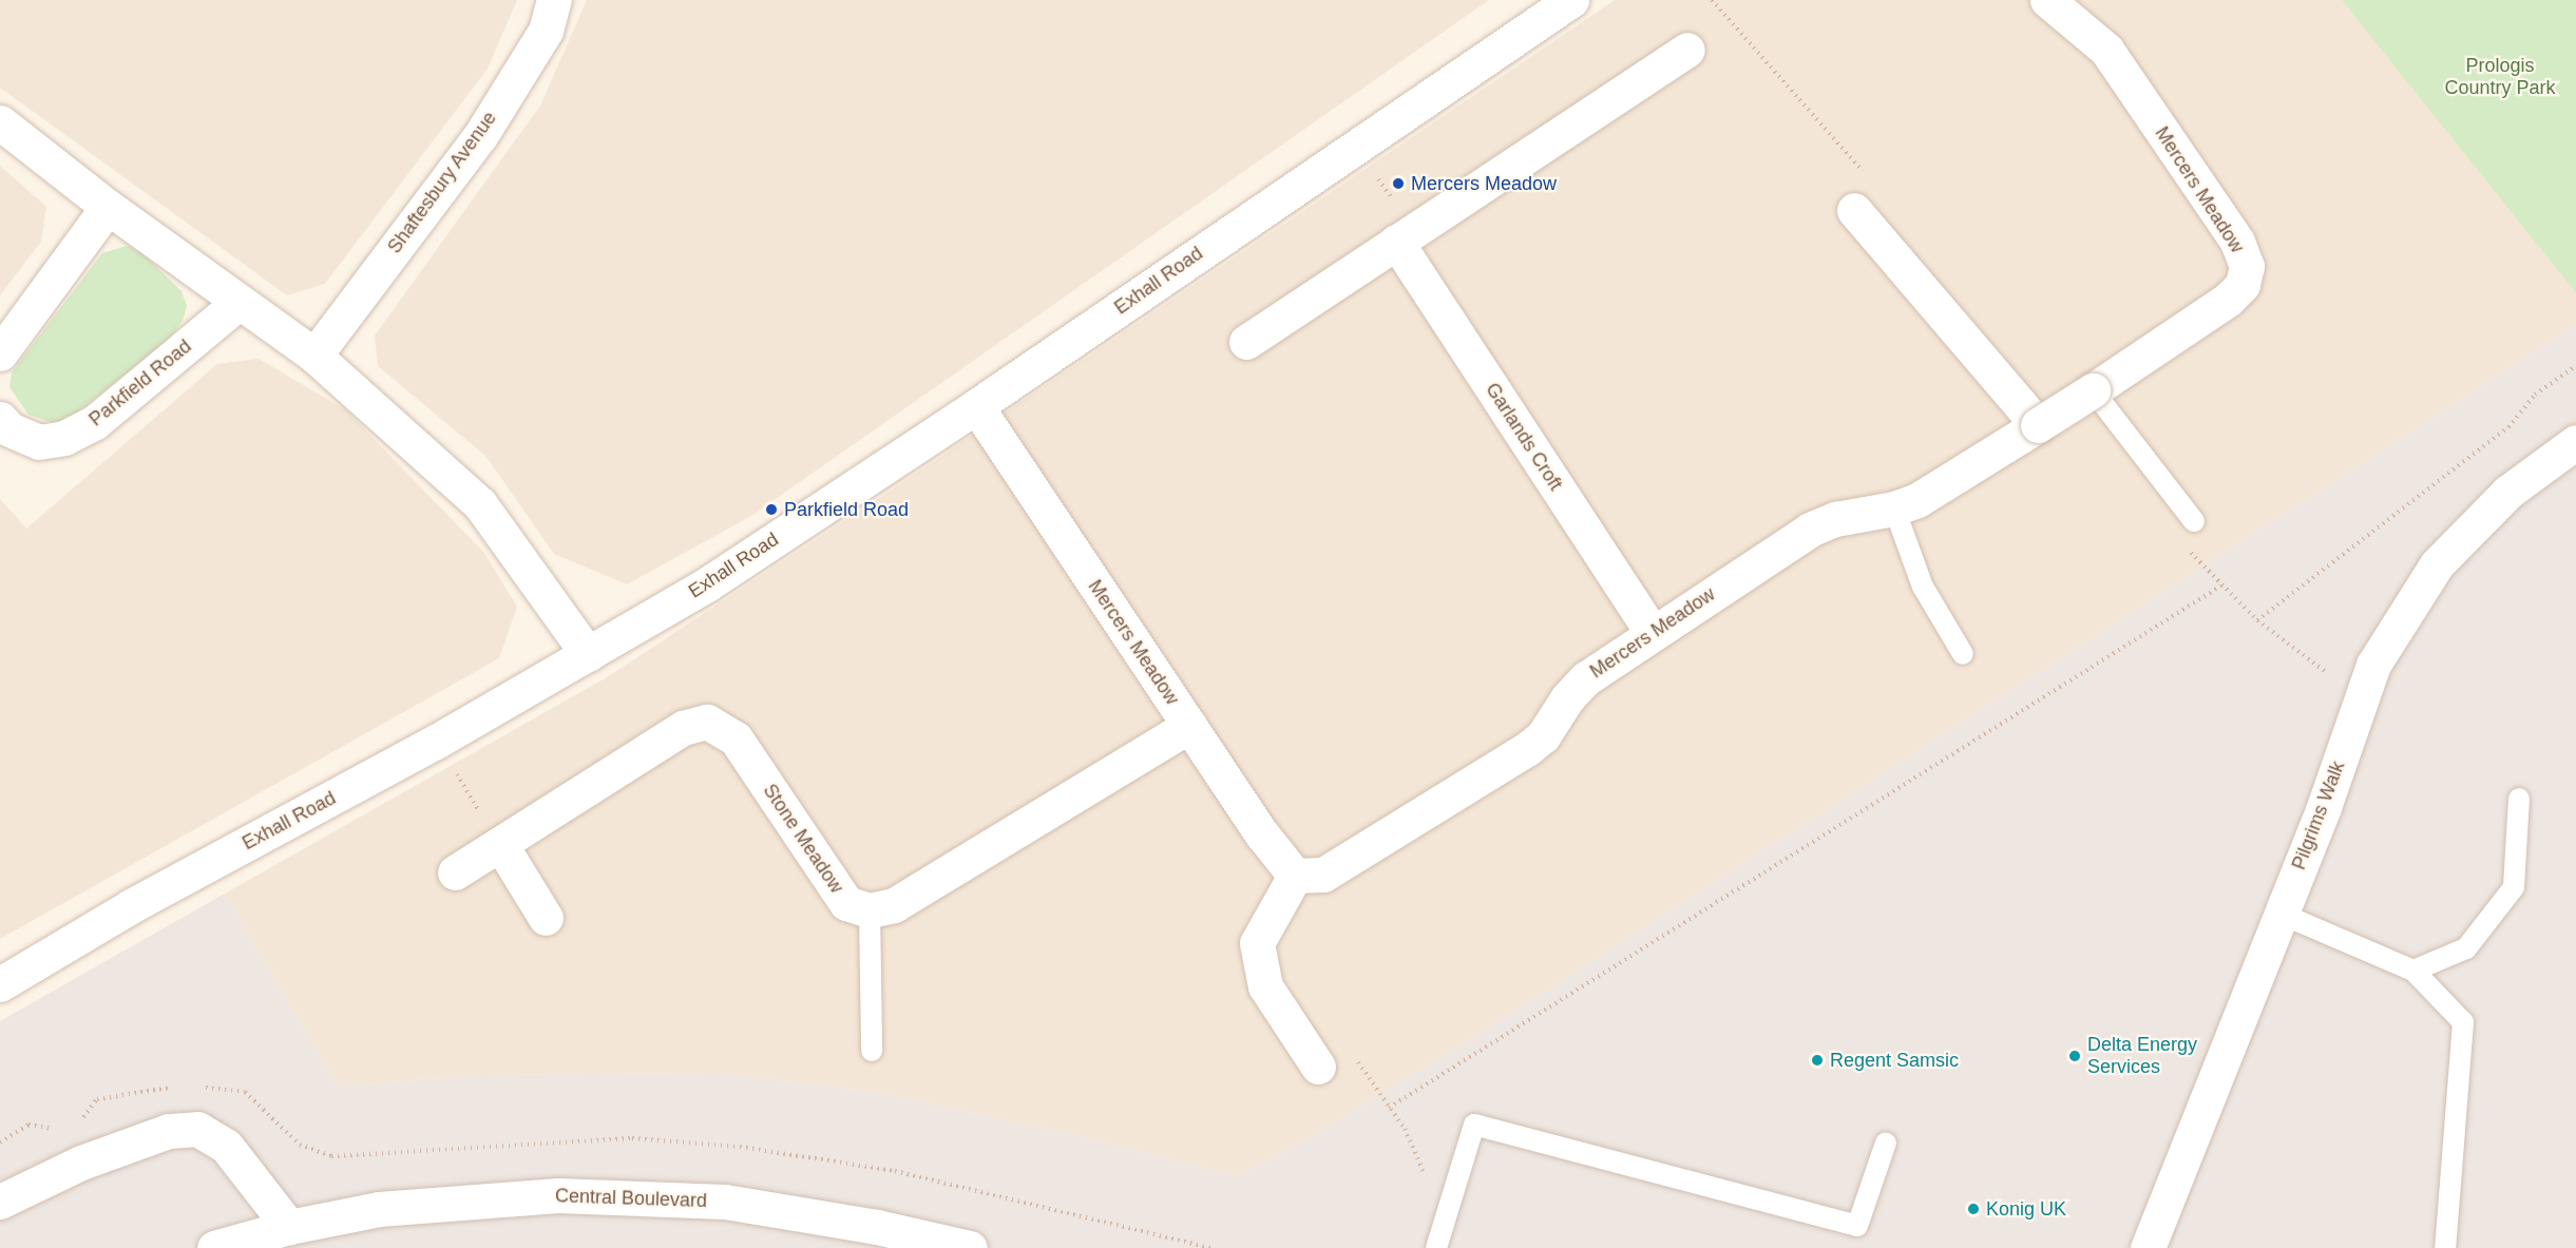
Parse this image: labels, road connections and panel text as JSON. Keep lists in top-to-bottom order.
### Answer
{
  "streets": {
    "street": [
      "Shaftesbury Avenue",
      "Mercers Meadow",
      "Exhall Road",
      "Parkfield Road",
      "Garlands Croft",
      "Pilgrims Walk",
      "Stone Meadow",
      "Central Boulevard"
    ]
  },
  "crossings": [
    ["Mercers Meadow", "Exhall Road"],
    ["Mercers Meadow", "Garlands Croft"]
  ],
  "parks": ["Prologis Country Park"],
  "places": [
    "Mercers Meadow",
    "Parkfield Road",
    "Delta Energy Services",
    "Regent Samsic",
    "Konig UK"
  ]
}
